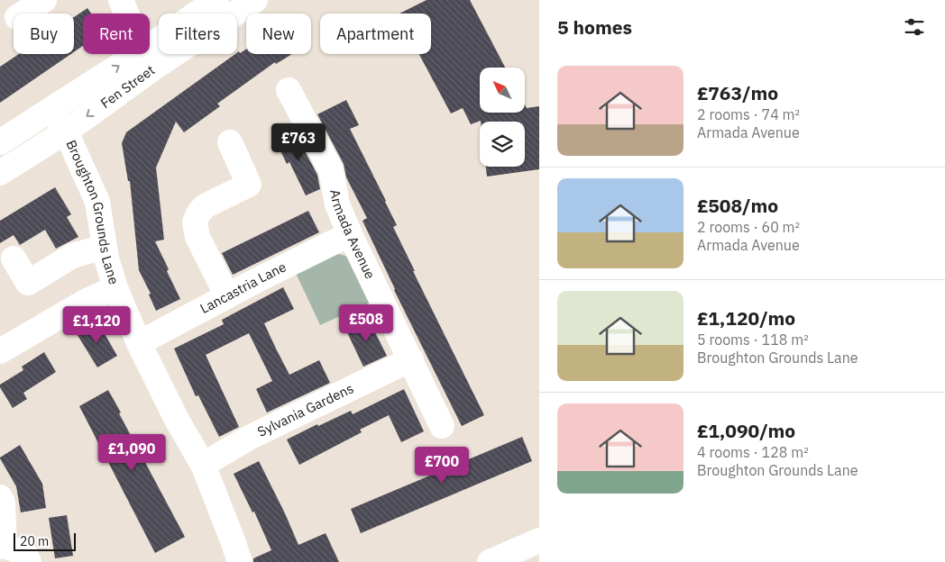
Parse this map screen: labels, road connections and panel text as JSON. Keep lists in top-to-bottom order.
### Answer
{
  "streets": {
    "street": [
      "Fen Street",
      "Broughton Grounds Lane",
      "Armada Avenue",
      "Lancastria Lane",
      "Sylvania Gardens"
    ]
  },
  "crossings": [
    ["Fen Street", "Broughton Grounds Lane"],
    ["Broughton Grounds Lane", "Lancastria Lane"],
    ["Broughton Grounds Lane", "Sylvania Gardens"],
    ["Armada Avenue", "Lancastria Lane"],
    ["Armada Avenue", "Sylvania Gardens"]
  ],
  "scale_bar": "20 m",
  "north": "top left",
  "page": {
    "heading": "5 homes",
    "chip": [
      "Buy",
      "Rent",
      "Filters",
      "New",
      "Apartment"
    ],
    "list": [
      {
        "name": "£763/mo",
        "note": "2 rooms · 74 m² · Armada Avenue"
      },
      {
        "name": "£508/mo",
        "note": "2 rooms · 60 m² · Armada Avenue"
      },
      {
        "name": "£1,120/mo",
        "note": "5 rooms · 118 m² · Broughton Grounds Lane"
      },
      {
        "name": "£1,090/mo",
        "note": "4 rooms · 128 m² · Broughton Grounds Lane"
      }
    ],
    "price": [
      "£763",
      "£508",
      "£1,120",
      "£1,090",
      "£700"
    ],
    "scale": "20 m"
  }
}
